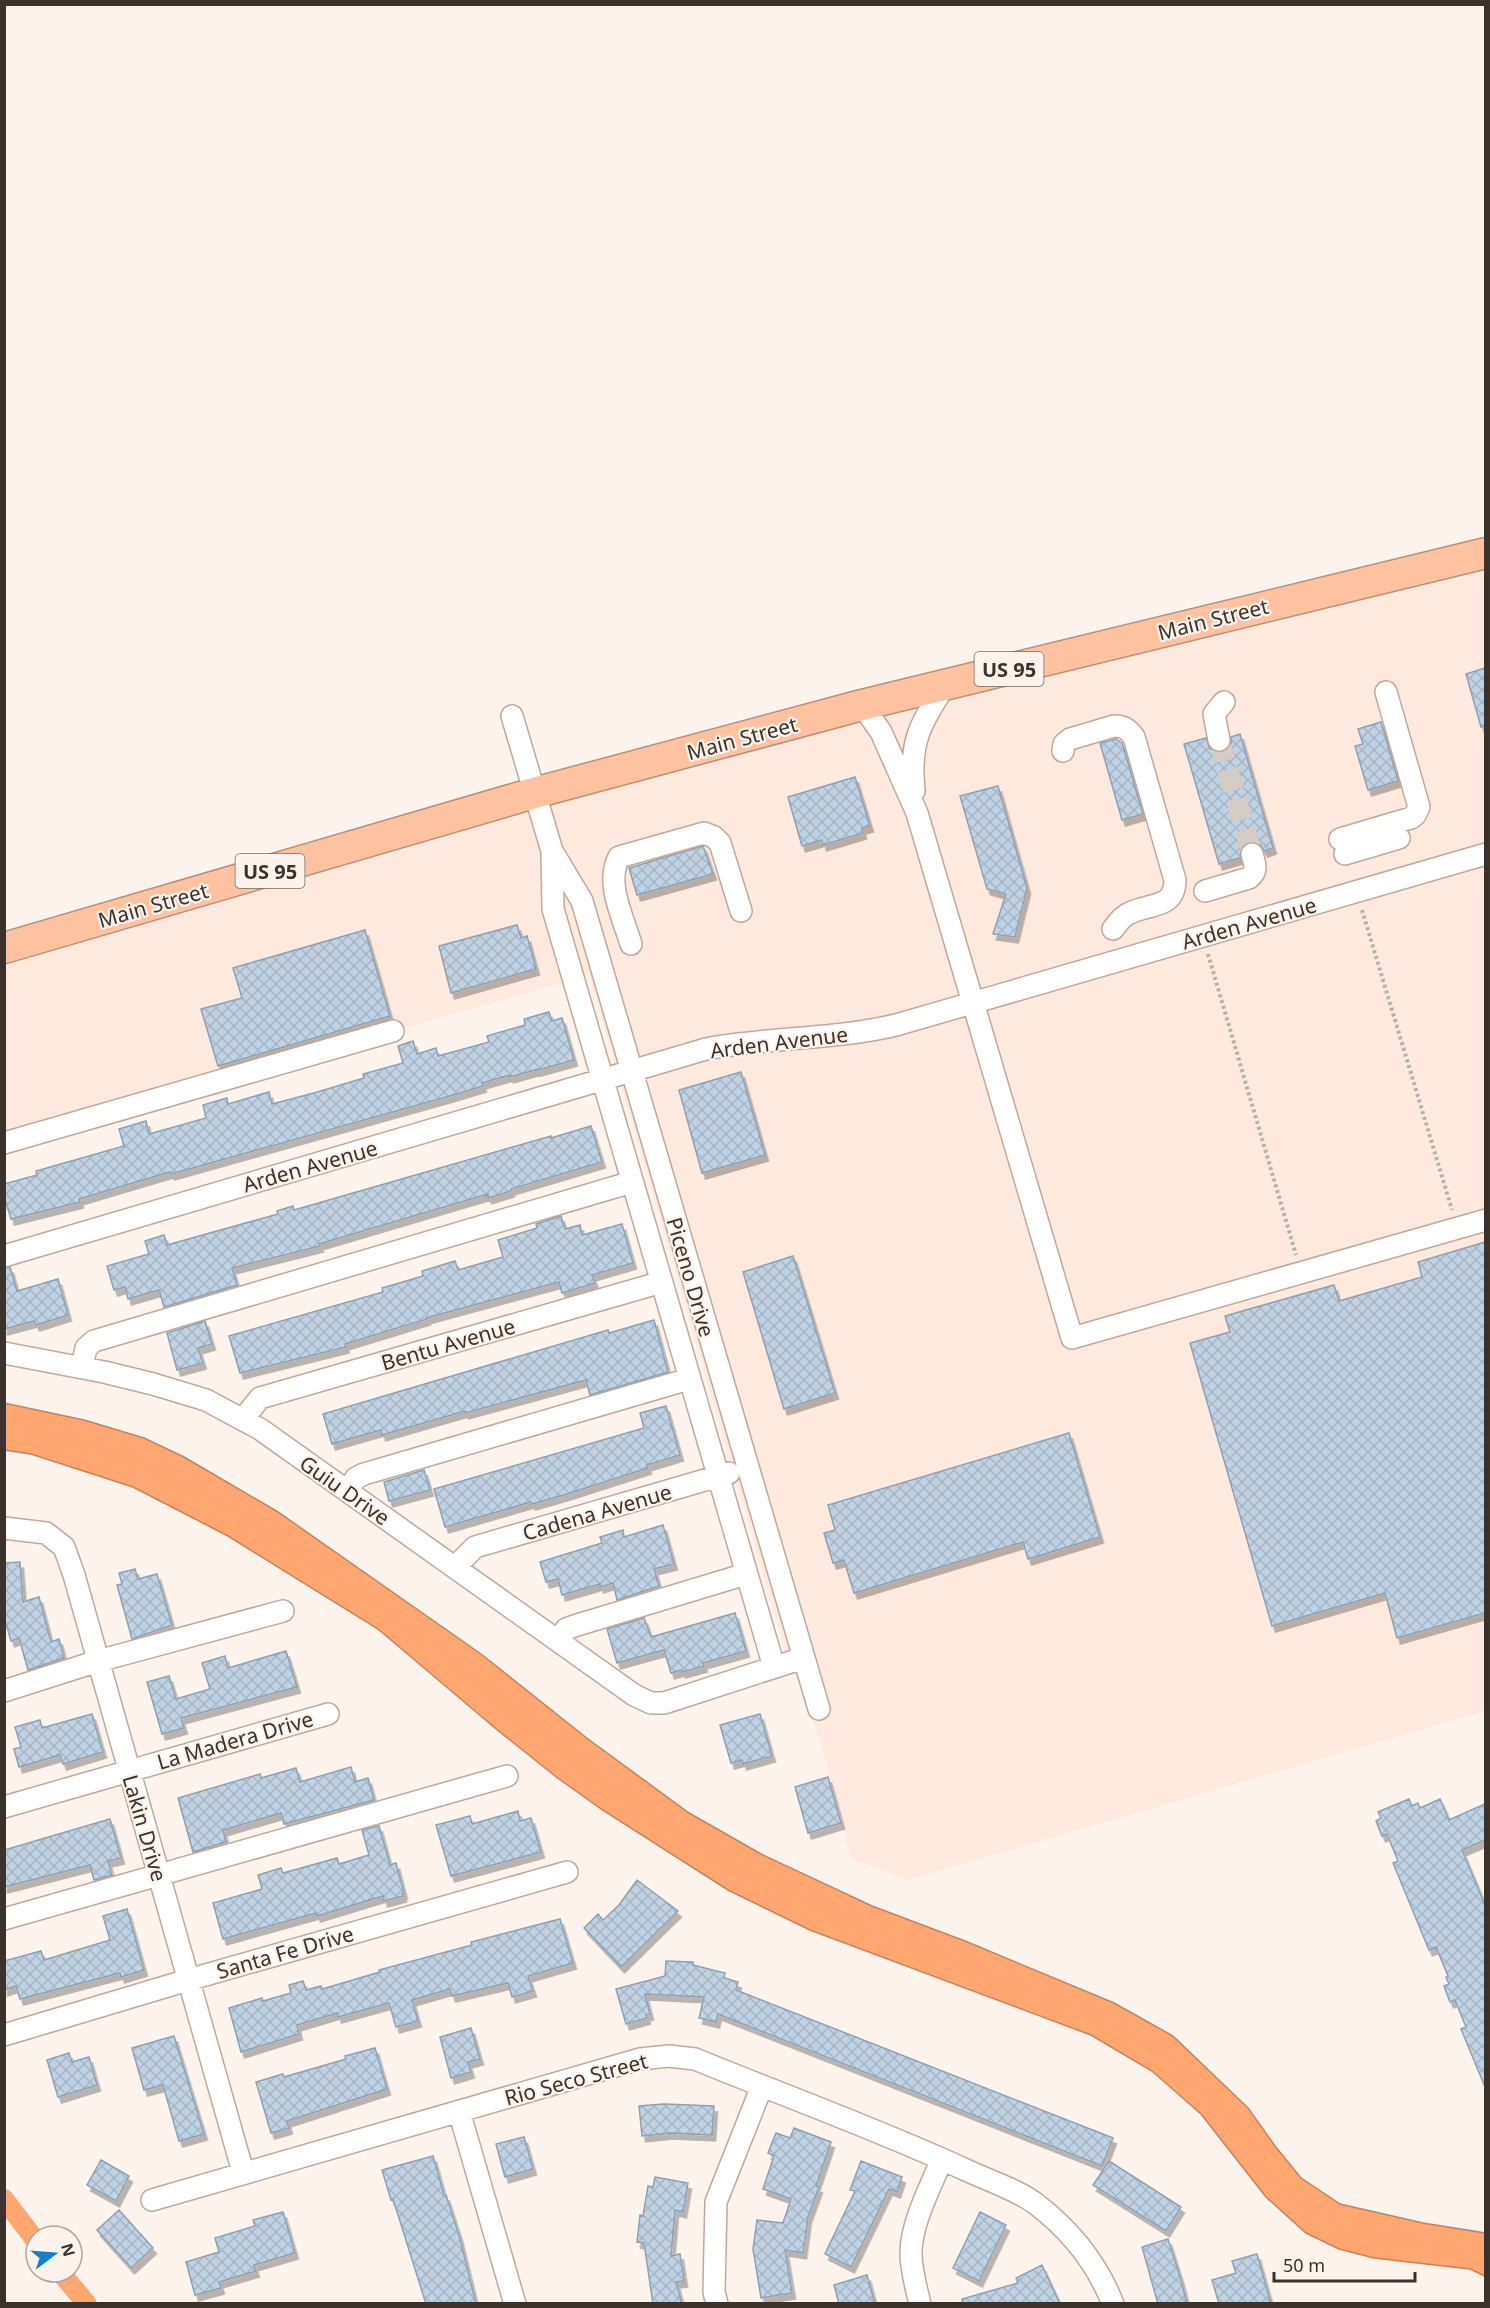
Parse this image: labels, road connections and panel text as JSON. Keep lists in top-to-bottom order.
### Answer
{
  "streets": {
    "highway": ["Main Street", "US 95"],
    "street": [
      "Arden Avenue",
      "Piceno Drive",
      "Bentu Avenue",
      "Guiu Drive",
      "Cadena Avenue",
      "La Madera Drive",
      "Lakin Drive",
      "Santa Fe Drive",
      "Rio Seco Street"
    ]
  },
  "crossings": [
    ["Main Street", "Piceno Drive"],
    ["Arden Avenue", "Piceno Drive"],
    ["Piceno Drive", "Bentu Avenue"],
    ["Piceno Drive", "Guiu Drive"],
    ["Piceno Drive", "Cadena Avenue"],
    ["Bentu Avenue", "Guiu Drive"],
    ["Guiu Drive", "Cadena Avenue"],
    ["La Madera Drive", "Lakin Drive"],
    ["Lakin Drive", "Santa Fe Drive"],
    ["Lakin Drive", "Rio Seco Street"]
  ],
  "scale_bar": "50 m",
  "north": "right"
}
